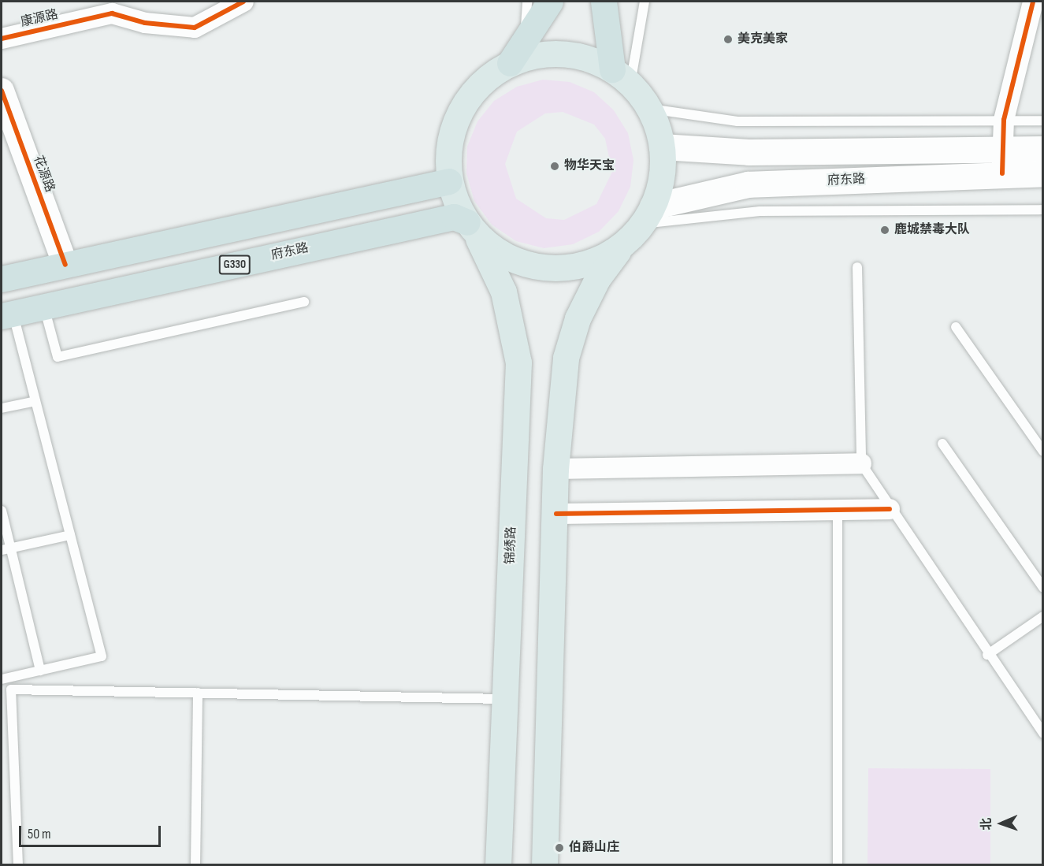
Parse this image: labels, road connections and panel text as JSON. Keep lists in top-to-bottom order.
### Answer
{
  "streets": {
    "highway": ["府东路", "G330"],
    "main road": ["锦绣路"],
    "street": ["康源路", "花源路"]
  },
  "crossings": [
    ["府东路", "锦绣路"]
  ],
  "places": [
    "美克美家",
    "物华天宝",
    "鹿城禁毒大队",
    "伯爵山庄"
  ],
  "scale_bar": "50 m",
  "north": "left"
}
